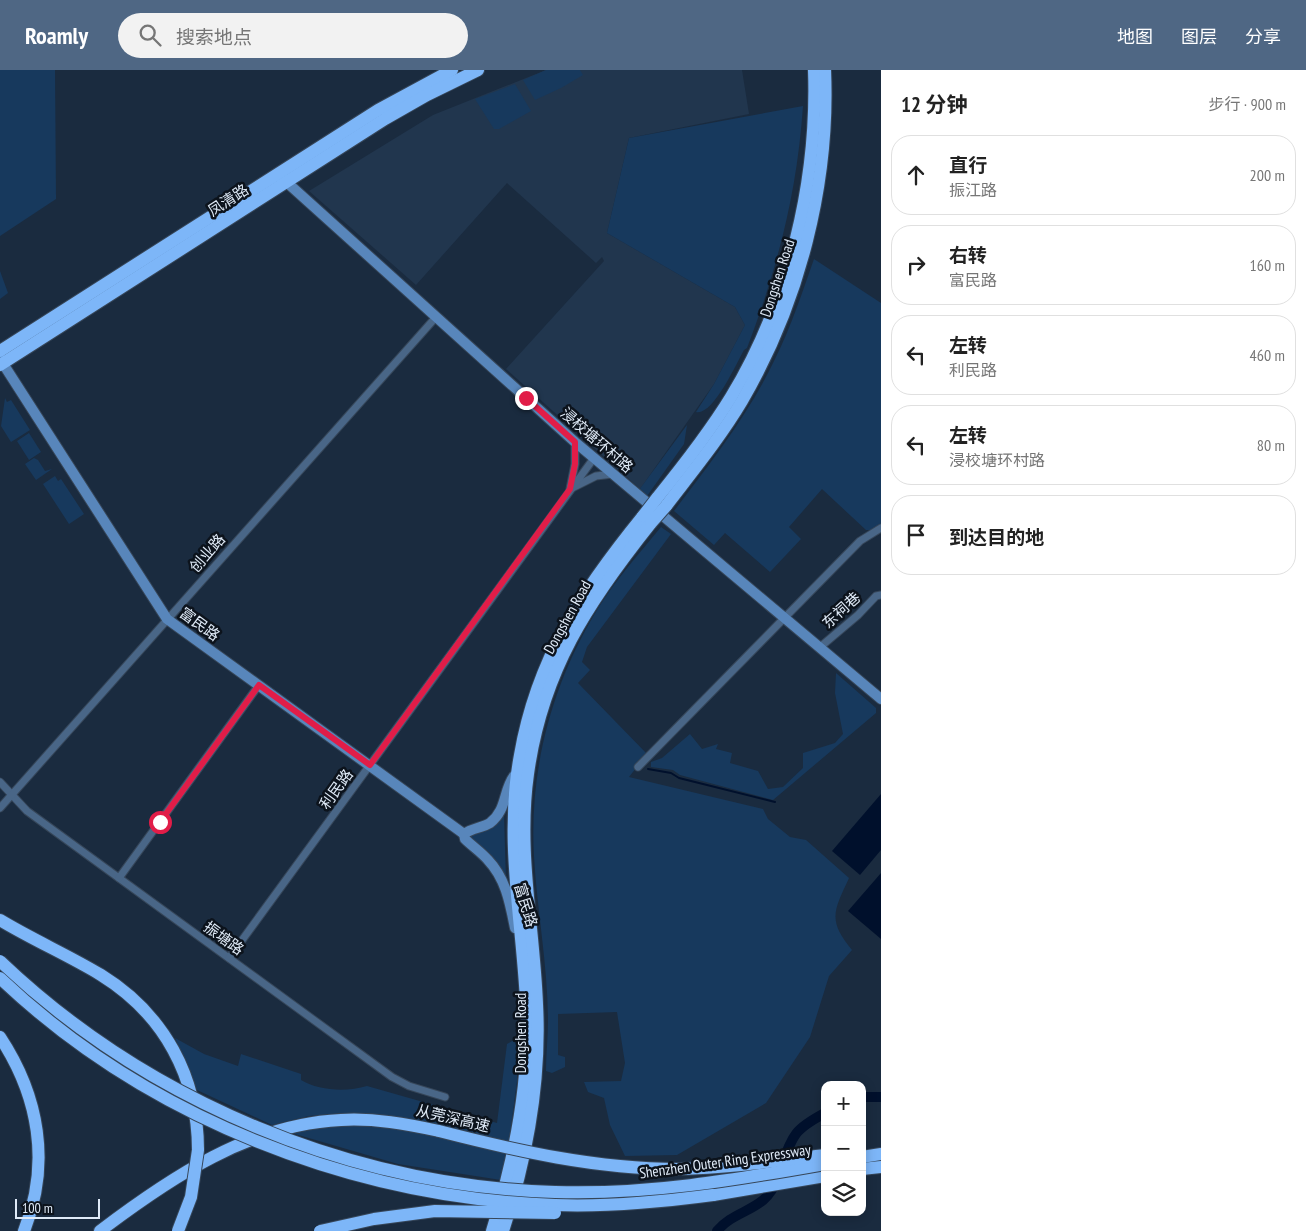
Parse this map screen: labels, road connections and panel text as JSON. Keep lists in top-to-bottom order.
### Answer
{
  "streets": {
    "highway": [
      "凤清路",
      "Dongshen Road",
      "从莞深高速",
      "Shenzhen Outer Ring Expressway"
    ],
    "street": [
      "浸校塘环村路",
      "创业路",
      "东祠巷",
      "富民路",
      "利民路",
      "振塘路"
    ]
  },
  "crossings": [
    ["凤清路", "浸校塘环村路"],
    ["凤清路", "富民路"],
    ["Dongshen Road", "富民路"],
    ["浸校塘环村路", "创业路"],
    ["浸校塘环村路", "东祠巷"],
    ["浸校塘环村路", "利民路"],
    ["创业路", "富民路"],
    ["创业路", "振塘路"],
    ["富民路", "利民路"],
    ["利民路", "振塘路"]
  ],
  "scale_bar": "100 m",
  "page": {
    "header": "Roamly",
    "search": "搜索地点",
    "nav": ["地图", "图层", "分享"],
    "heading": ["12 分钟", "步行 · 900 m"],
    "list": [
      ["直行", "振江路", "200 m"],
      ["右转", "富民路", "160 m"],
      ["左转", "利民路", "460 m"],
      ["左转", "浸校塘环村路", "80 m"],
      "到达目的地"
    ],
    "map_buttons": ["+", "−"],
    "scale": "100 m"
  }
}
